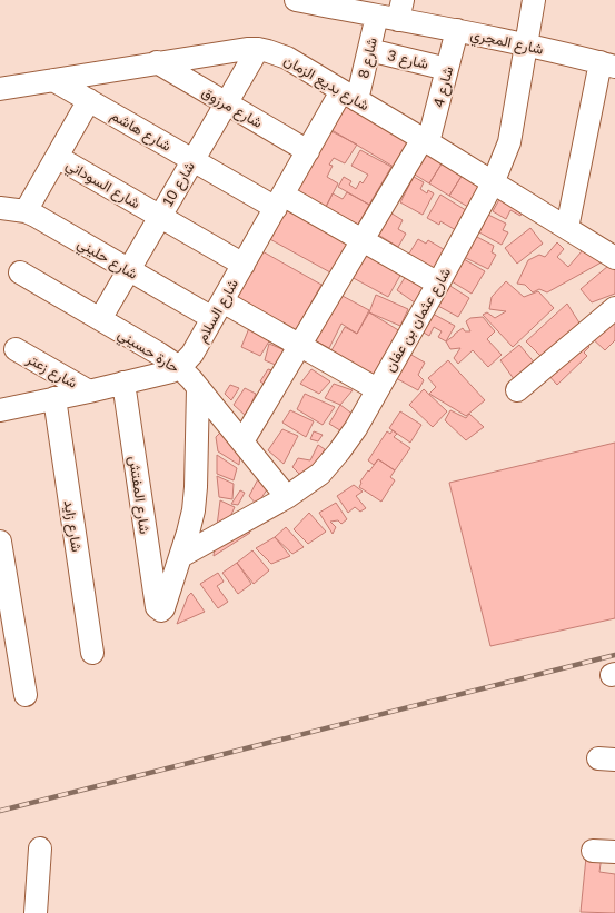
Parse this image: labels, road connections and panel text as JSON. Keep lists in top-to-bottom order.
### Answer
{
  "streets": {
    "street": [
      "شارع المجري",
      "شارع 8",
      "شارع 3",
      "شارع بديع الزمان",
      "شارع 4",
      "شارع مرزوق",
      "شارع هاشم",
      "شارع السوداني",
      "شارع 10",
      "شارع حليني",
      "شارع السلام",
      "شارع عثمان بن عفان",
      "حارة حسيني",
      "شارع زعتر",
      "شارع المفتش",
      "شارع زايد"
    ]
  },
  "crossings": [
    ["شارع المجري", "شارع 8"],
    ["شارع المجري", "شارع 4"],
    ["شارع المجري", "شارع عثمان بن عفان"],
    ["شارع 8", "شارع 3"],
    ["شارع 8", "شارع بديع الزمان"],
    ["شارع 8", "شارع السلام"],
    ["شارع 3", "شارع 4"],
    ["شارع بديع الزمان", "شارع 4"],
    ["شارع بديع الزمان", "شارع مرزوق"],
    ["شارع بديع الزمان", "شارع هاشم"],
    ["شارع بديع الزمان", "شارع 10"],
    ["شارع بديع الزمان", "شارع السلام"],
    ["شارع بديع الزمان", "شارع عثمان بن عفان"],
    ["شارع 4", "شارع هاشم"],
    ["شارع 4", "شارع حليني"],
    ["شارع 4", "حارة حسيني"],
    ["شارع مرزوق", "شارع 10"],
    ["شارع مرزوق", "شارع السلام"],
    ["شارع هاشم", "شارع 10"],
    ["شارع هاشم", "شارع السلام"],
    ["شارع هاشم", "شارع عثمان بن عفان"],
    ["شارع السوداني", "شارع 10"],
    ["شارع السوداني", "شارع السلام"],
    ["شارع 10", "شارع حليني"],
    ["شارع 10", "حارة حسيني"],
    ["شارع حليني", "شارع السلام"],
    ["شارع حليني", "شارع عثمان بن عفان"],
    ["شارع السلام", "حارة حسيني"],
    ["شارع السلام", "شارع زعتر"],
    ["شارع السلام", "شارع المفتش"],
    ["شارع السلام", "شارع زايد"],
    ["شارع عثمان بن عفان", "حارة حسيني"],
    ["شارع عثمان بن عفان", "شارع المفتش"]
  ]
}
